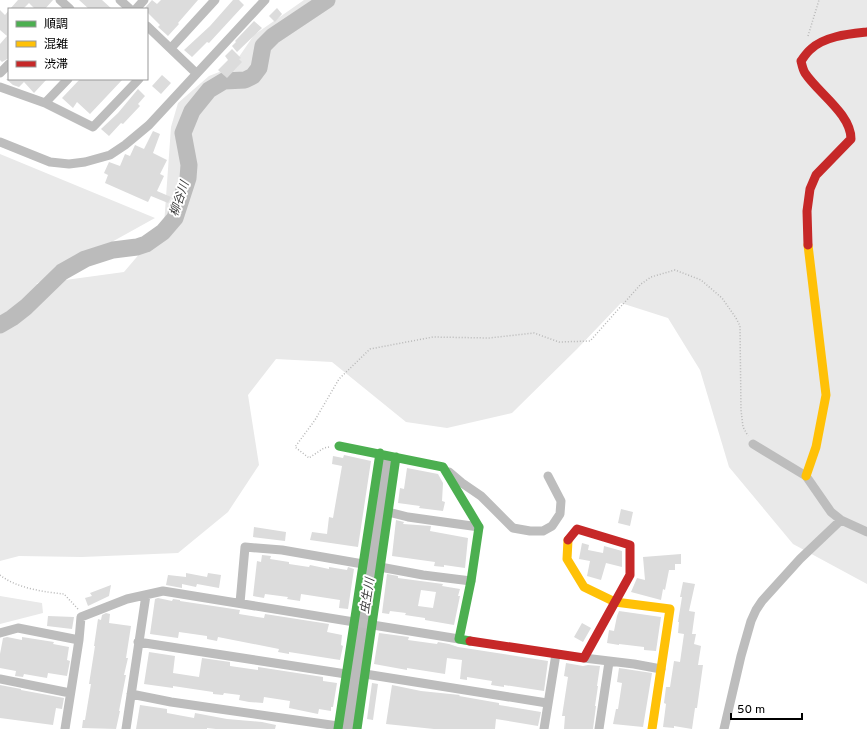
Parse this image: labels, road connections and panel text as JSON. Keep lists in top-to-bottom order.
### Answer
{
  "water": ["柳谷川", "虫生川"],
  "legend": ["順調", "混雑", "渋滞"],
  "scale_bar": "50 m"
}
